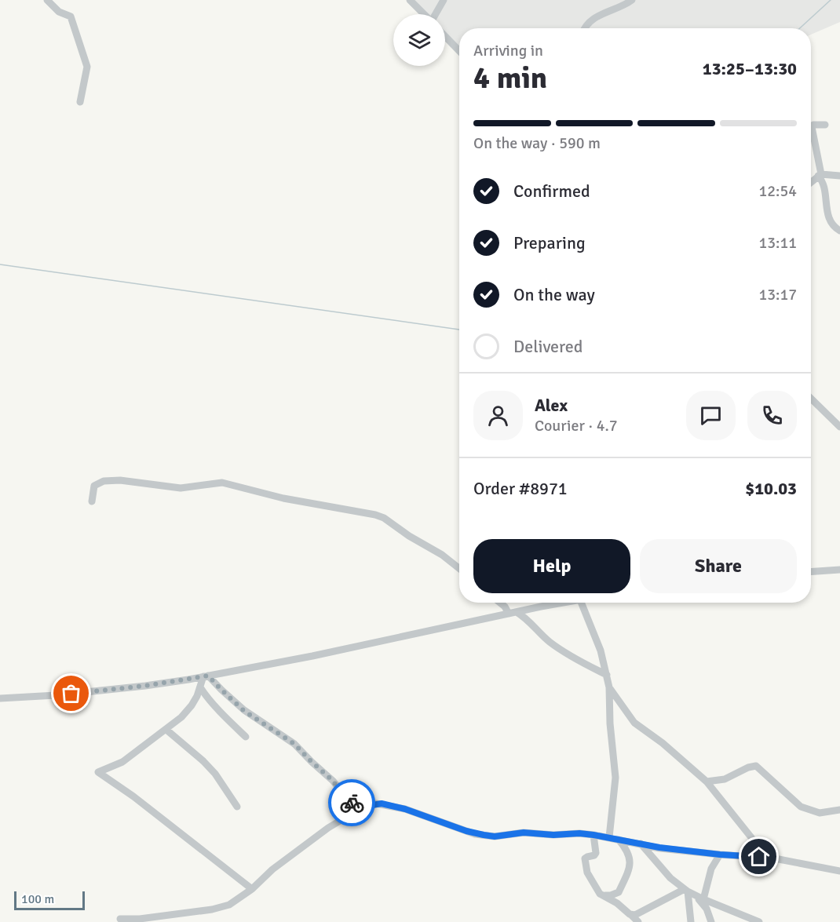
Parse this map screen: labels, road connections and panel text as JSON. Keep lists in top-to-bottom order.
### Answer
{
  "scale_bar": "100 m",
  "page": {
    "heading": ["4 min", "Arriving in", "13:25–13:30"],
    "panel": [
      "Alex",
      "Courier · 4.7",
      "Order #8971",
      "$10.03"
    ],
    "bar": "On the way · 590 m",
    "list": [
      ["Confirmed", "12:54"],
      ["Preparing", "13:11"],
      ["On the way", "13:17"],
      "Delivered"
    ],
    "buttons": ["Help", "Share"],
    "scale": "100 m"
  }
}
